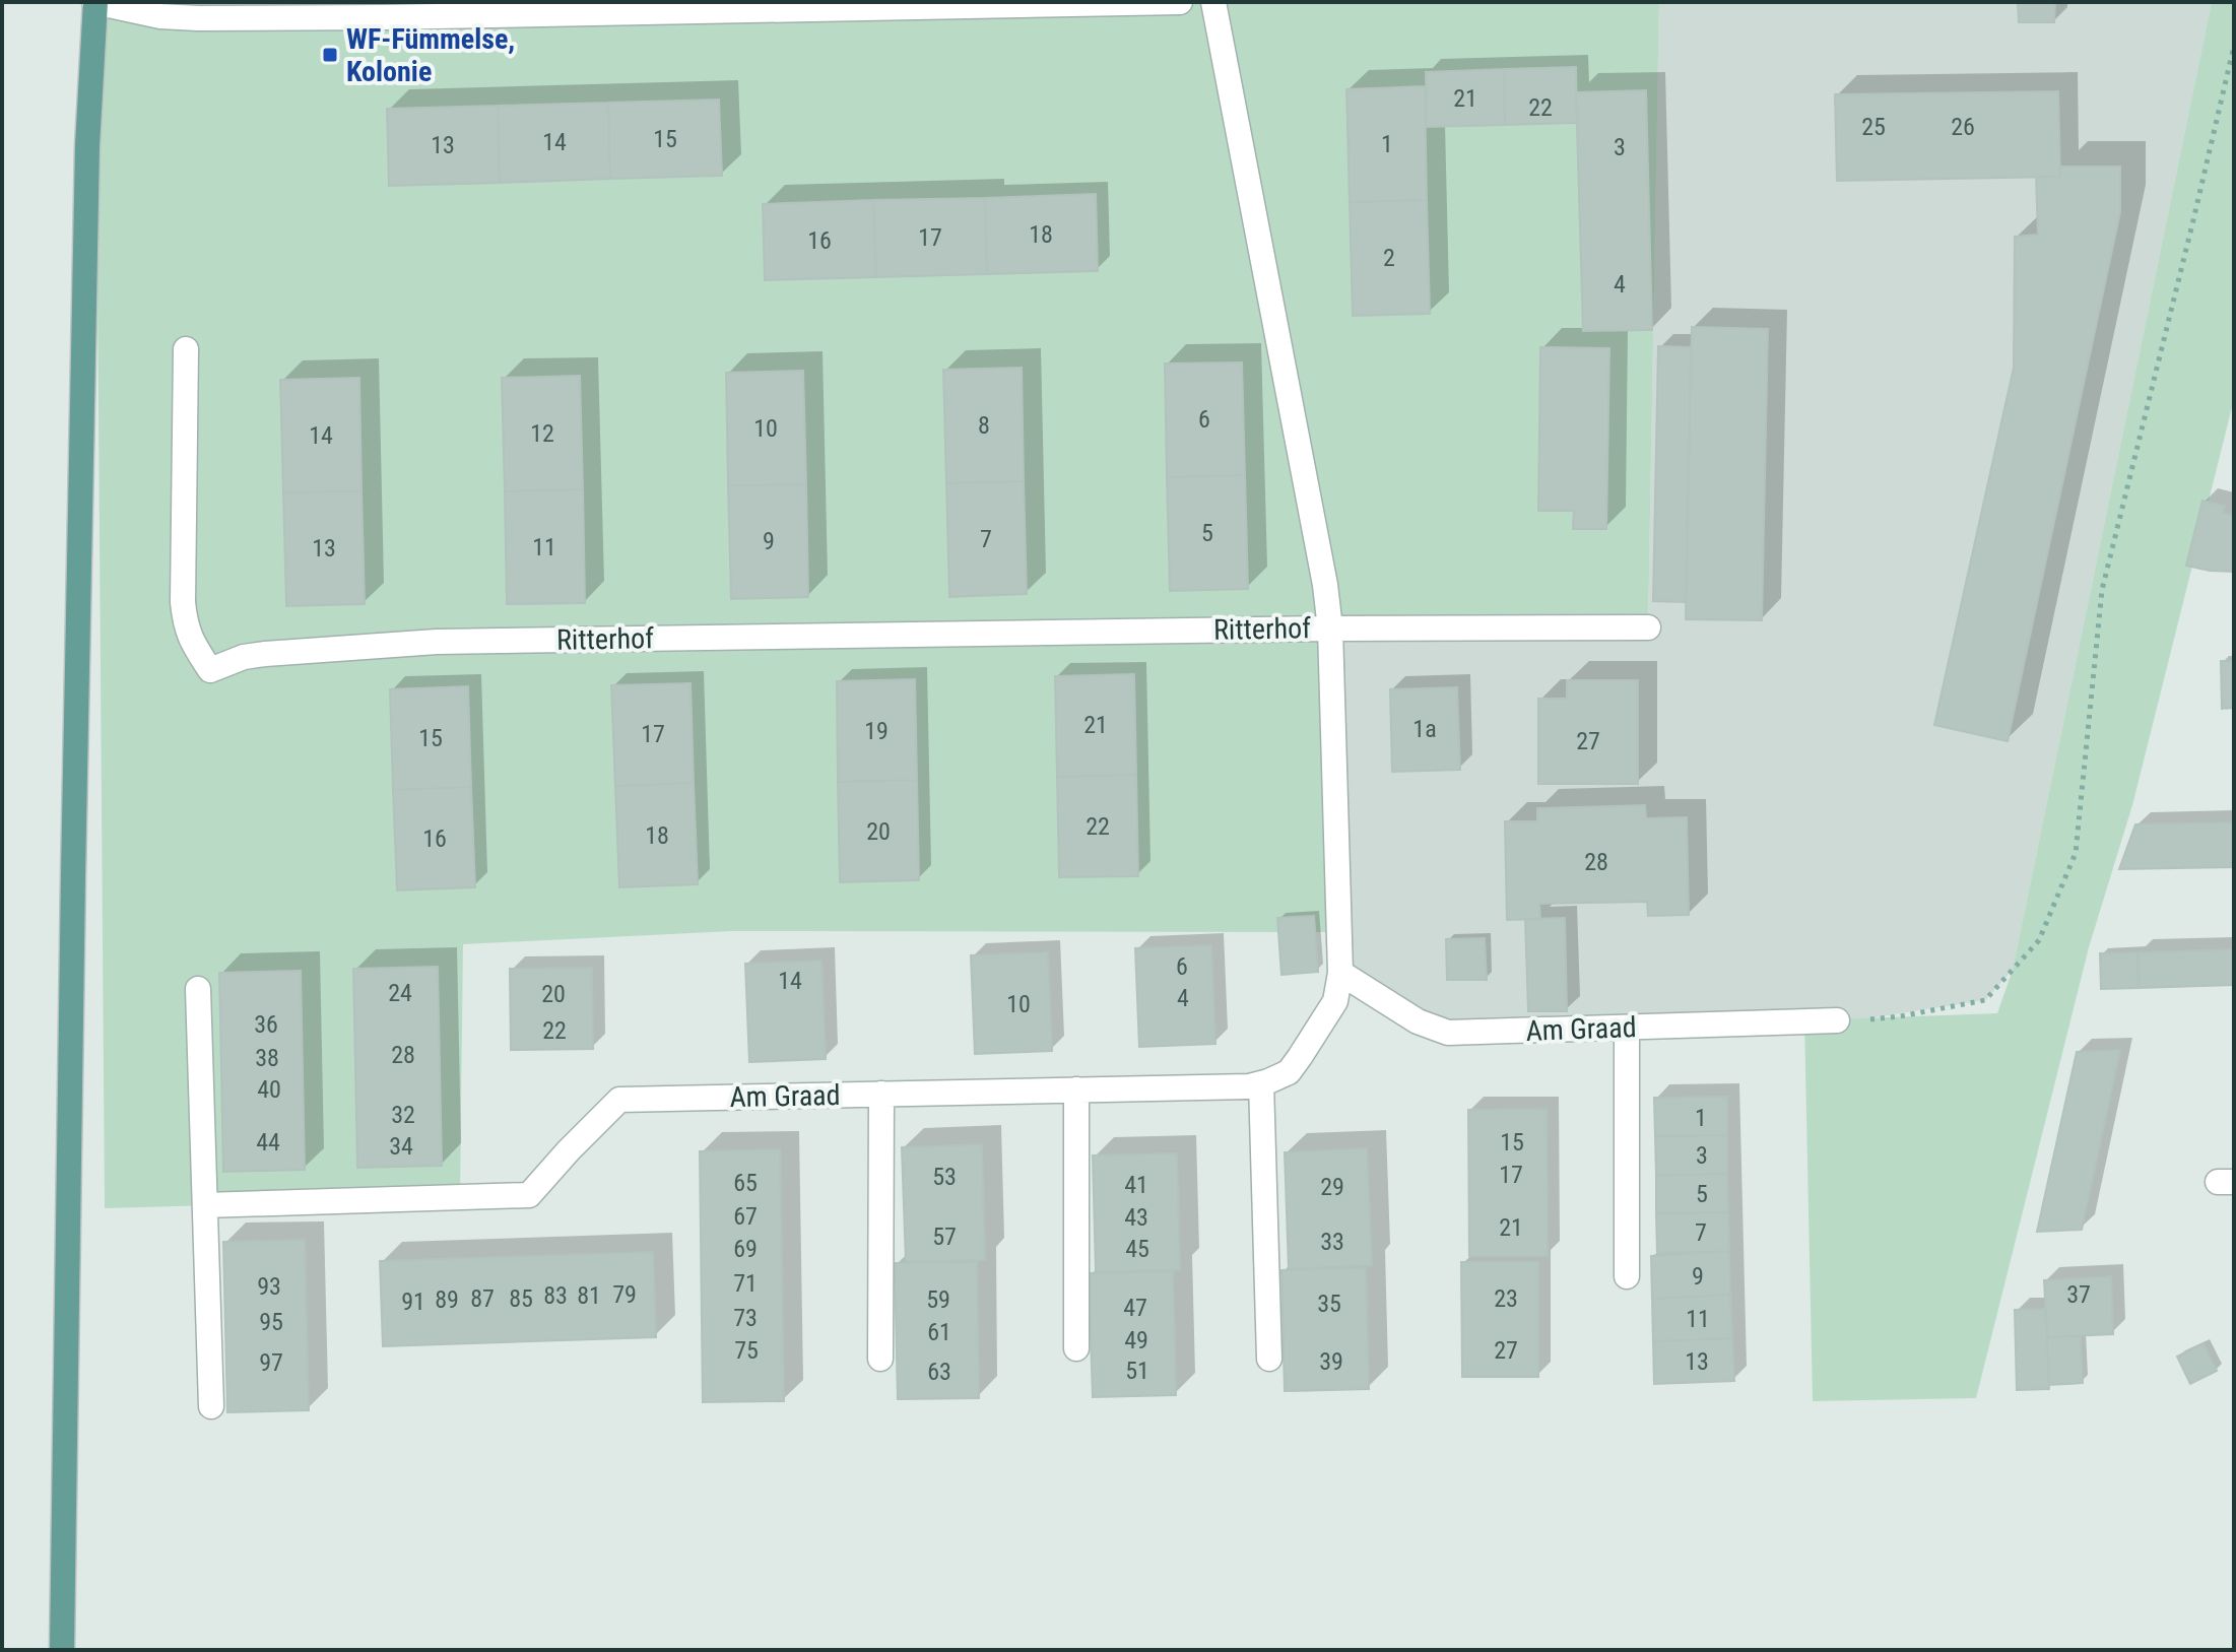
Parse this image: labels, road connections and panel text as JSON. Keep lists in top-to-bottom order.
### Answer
{
  "streets": {
    "street": ["Ritterhof", "Am Graad"]
  },
  "crossings": [
    ["Ritterhof", "Am Graad"]
  ],
  "places": {
    "transit": ["WF-Fümmelse, Kolonie"]
  },
  "house_numbers": [
    "21",
    "22",
    "25",
    "26",
    "15",
    "14",
    "1",
    "13",
    "3",
    "18",
    "17",
    "16",
    "2",
    "4",
    "6",
    "8",
    "10",
    "12",
    "14",
    "5",
    "7",
    "9",
    "11",
    "13",
    "21",
    "1a",
    "19",
    "17",
    "15",
    "27",
    "22",
    "20",
    "18",
    "16",
    "28",
    "6",
    "14",
    "24",
    "20",
    "4",
    "10",
    "36",
    "22",
    "28",
    "38",
    "40",
    "32",
    "1",
    "44",
    "15",
    "34",
    "3",
    "17",
    "53",
    "65",
    "41",
    "29",
    "5",
    "67",
    "43",
    "21",
    "7",
    "57",
    "33",
    "69",
    "45",
    "9",
    "71",
    "93",
    "79",
    "37",
    "83",
    "81",
    "87",
    "85",
    "23",
    "89",
    "59",
    "91",
    "35",
    "47",
    "73",
    "11",
    "95",
    "61",
    "49",
    "75",
    "27",
    "39",
    "13",
    "97",
    "51",
    "63"
  ]
}
